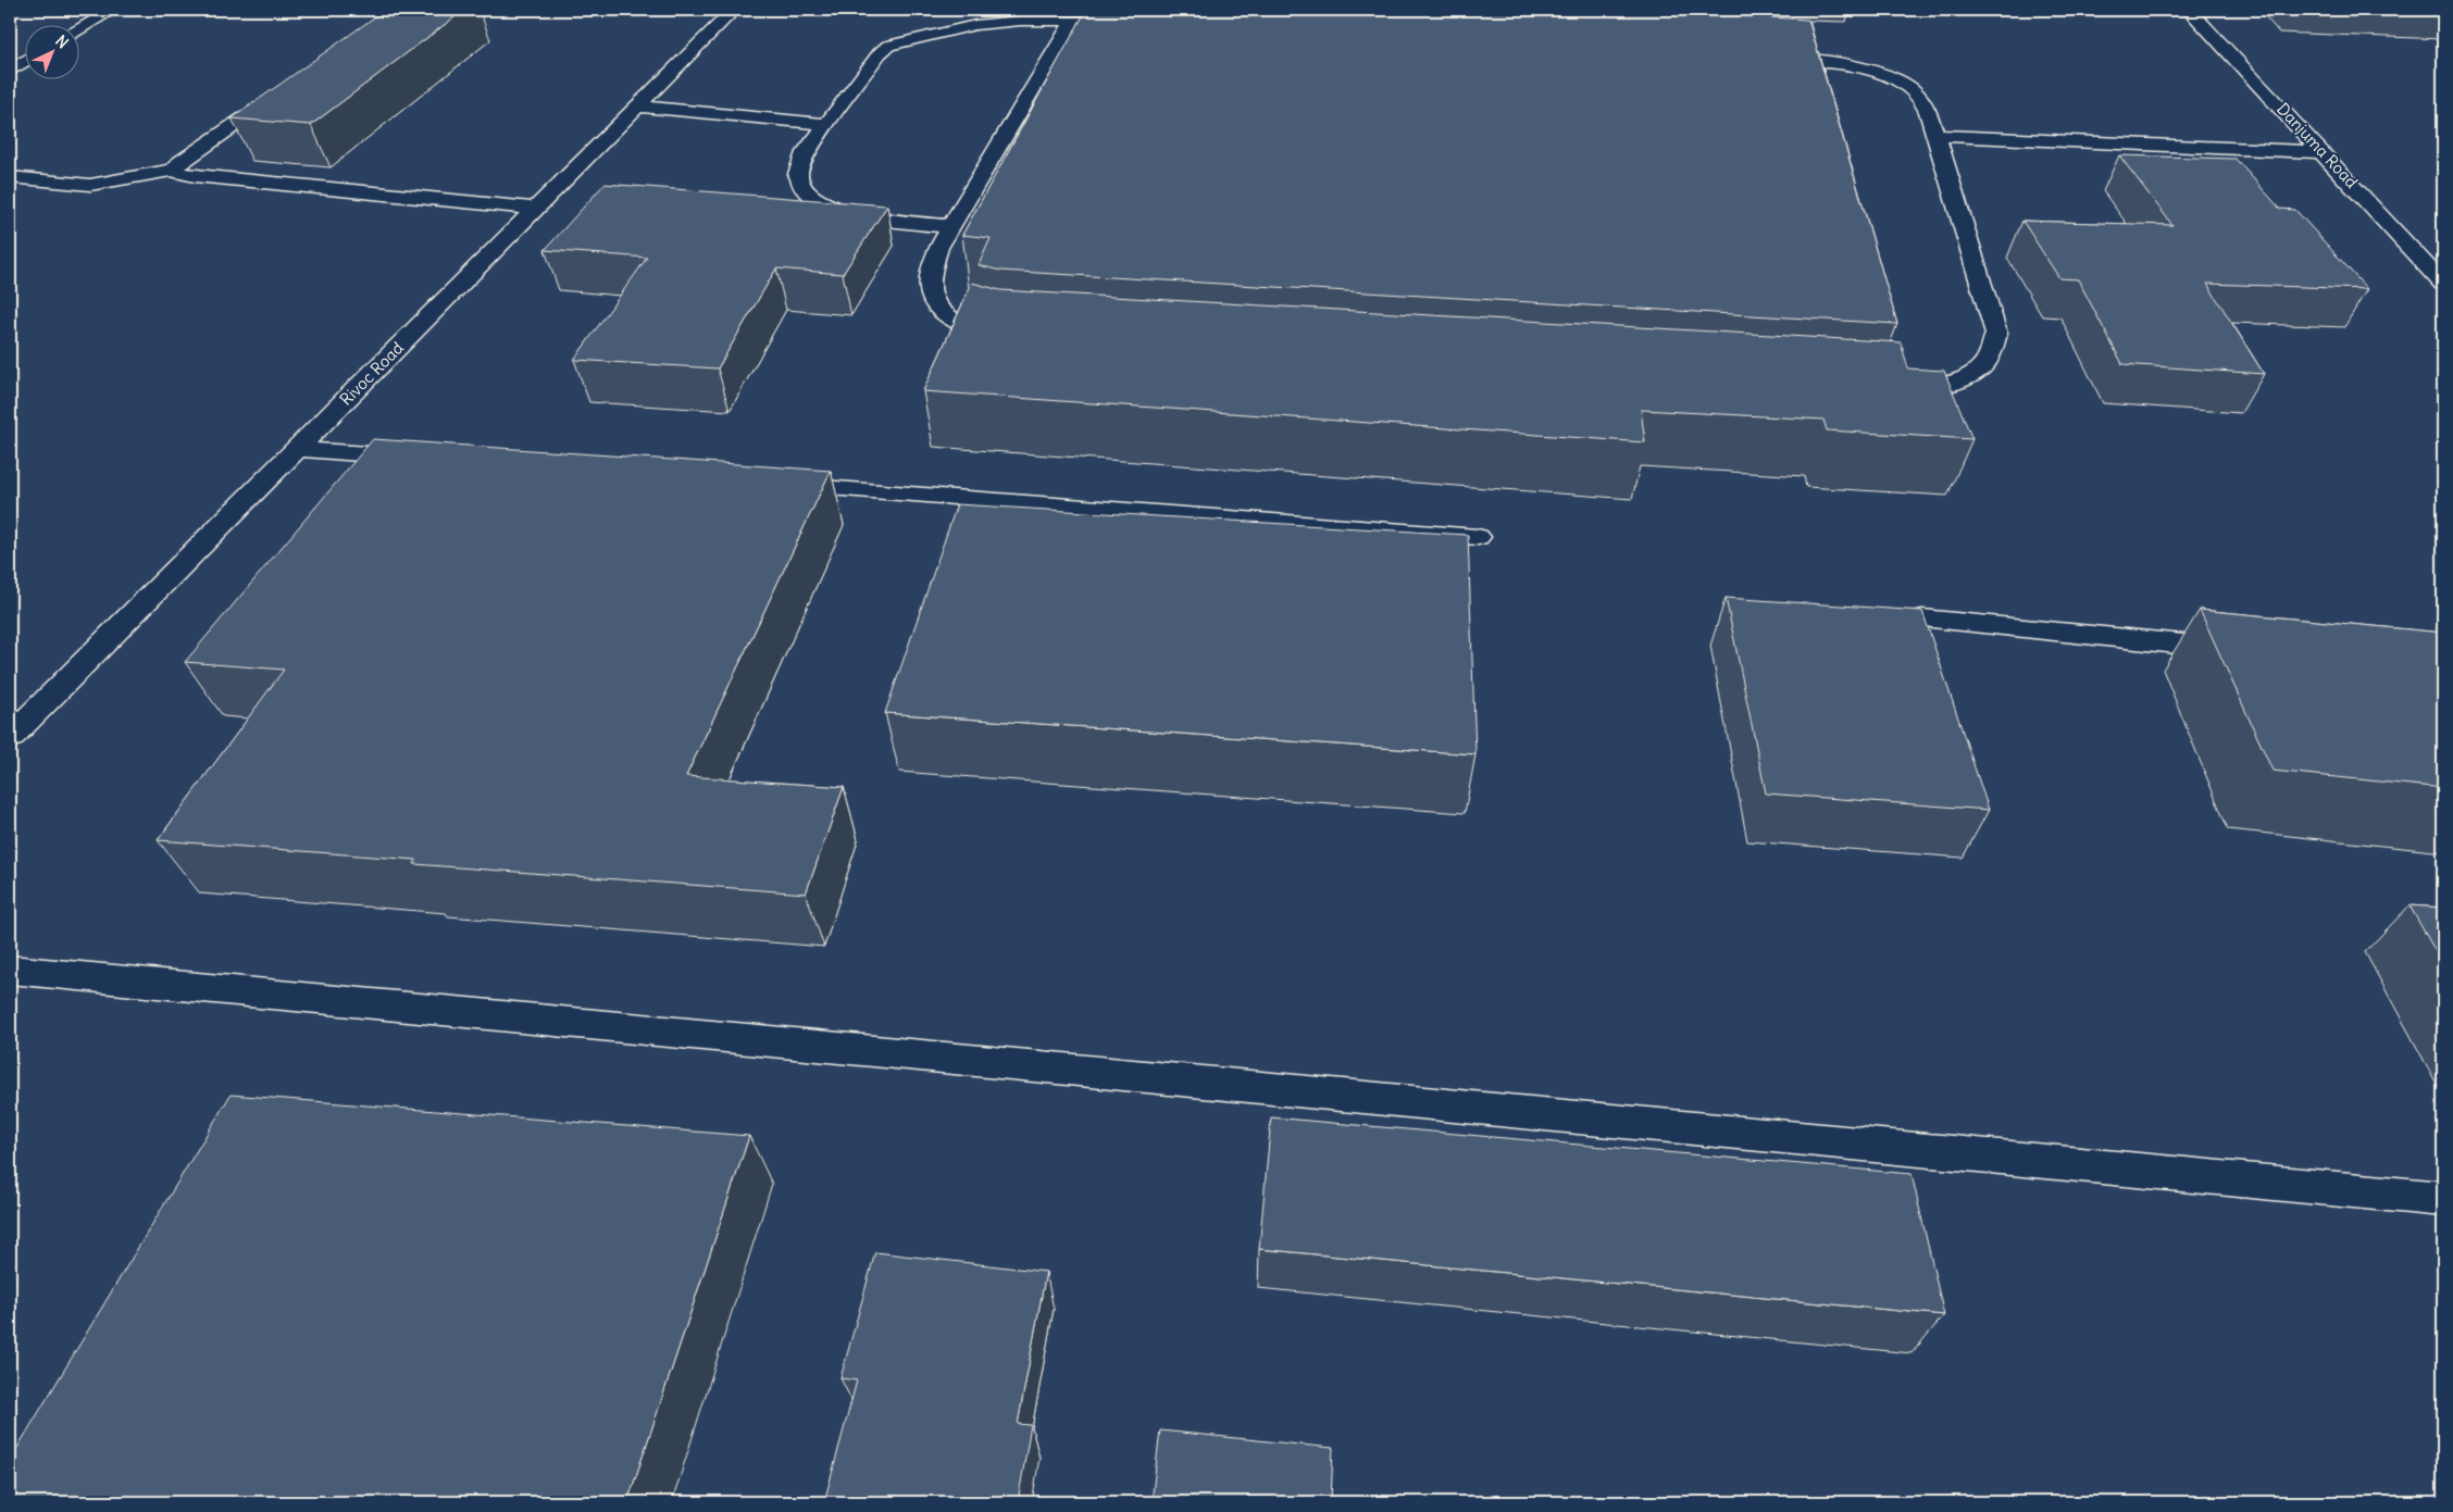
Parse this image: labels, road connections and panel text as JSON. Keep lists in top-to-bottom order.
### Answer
{
  "streets": {
    "street": ["Danjuma Road", "Rivoc Road"]
  },
  "north": "top right"
}
